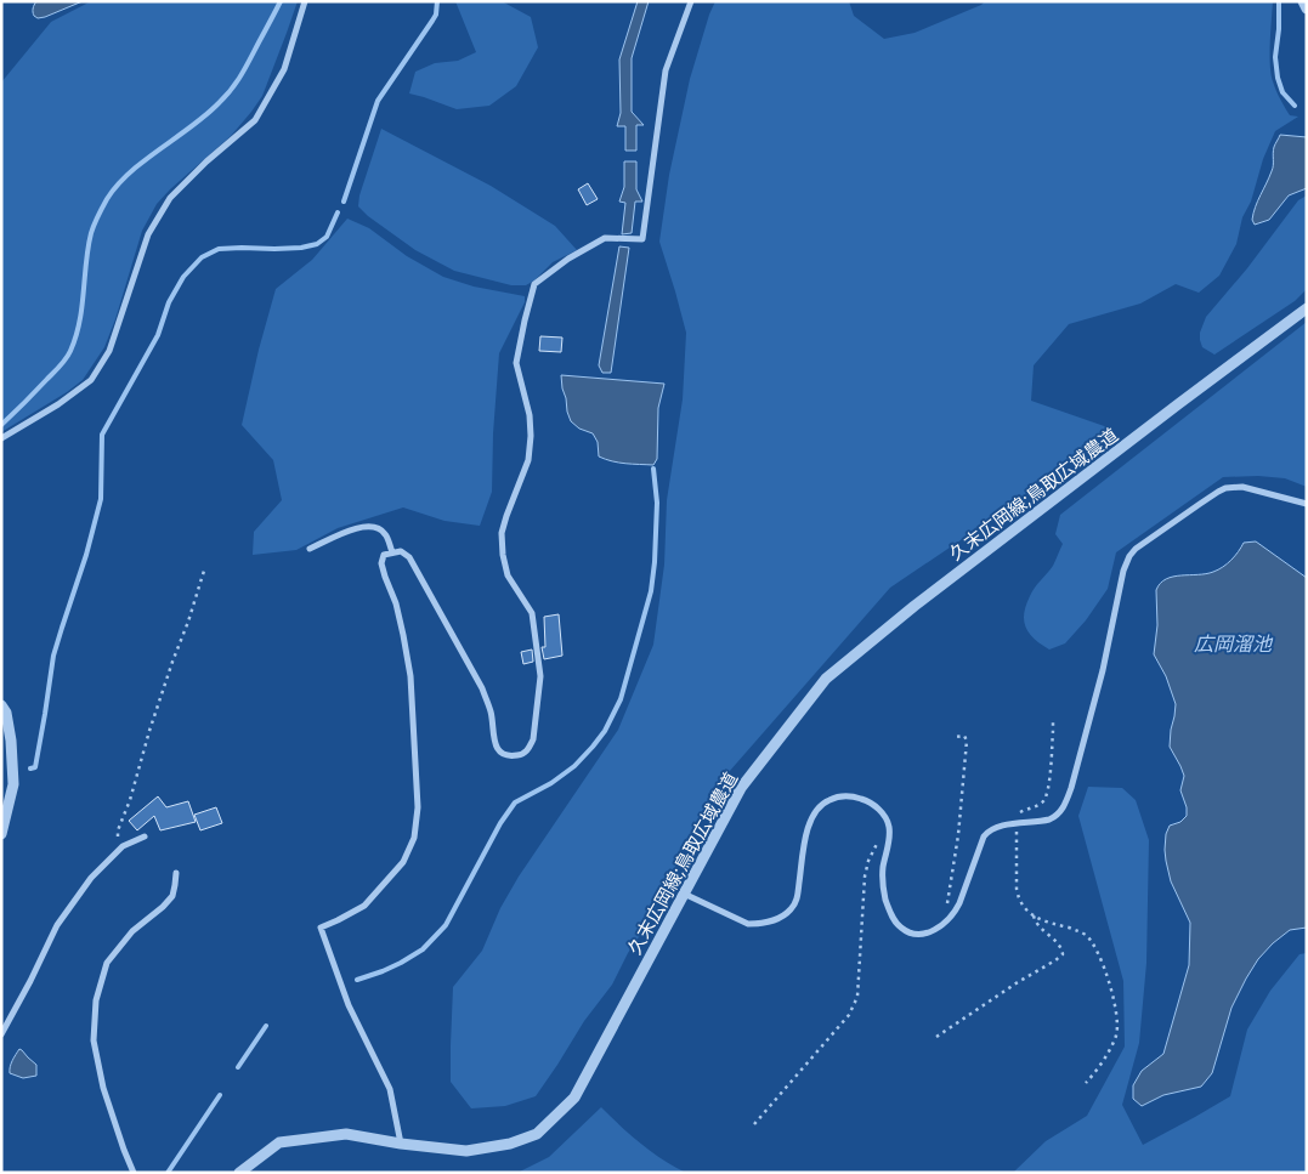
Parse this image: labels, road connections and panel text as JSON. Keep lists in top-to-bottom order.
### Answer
{
  "streets": {
    "street": ["久末広岡線;鳥取広域農道"]
  },
  "water": ["広岡溜池"]
}
